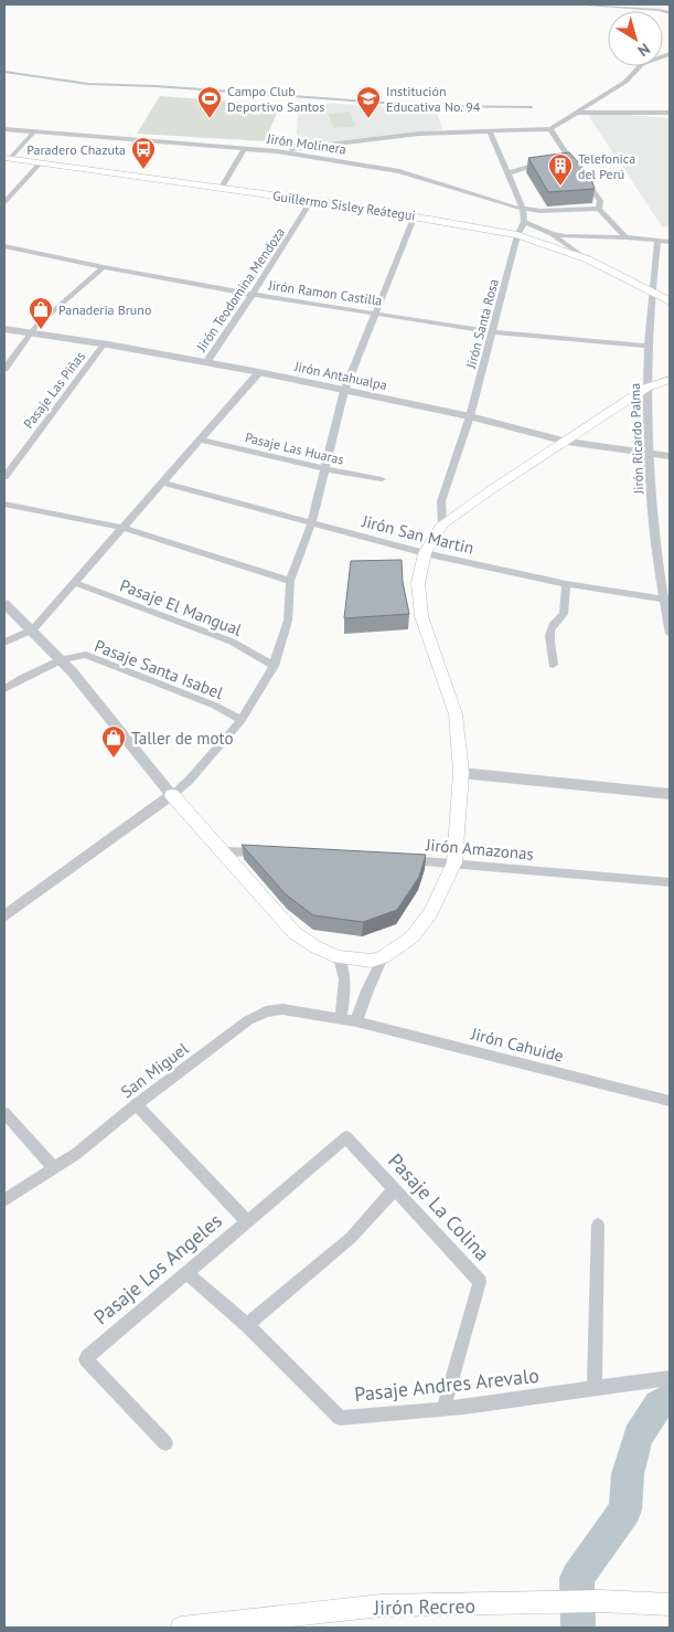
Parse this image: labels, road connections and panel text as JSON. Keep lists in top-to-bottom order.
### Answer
{
  "streets": {
    "main road": ["Guillermo Sisley Reátegui", "Jirón Recreo"],
    "street": [
      "Jirón Molinera",
      "Jirón Teodomina Mendoza",
      "Jirón Ramon Castilla",
      "Jirón Santa Rosa",
      "Jirón Antahualpa",
      "Pasaje Las Piñas",
      "Jirón Ricardo Palma",
      "Pasaje Las Huaras",
      "Jirón San Martin",
      "Pasaje El Mangual",
      "Pasaje Santa Isabel",
      "Jirón Amazonas",
      "Jirón Cahuide",
      "San Miguel",
      "Pasaje La Colina",
      "Pasaje Los Angeles",
      "Pasaje Andres Arevalo"
    ]
  },
  "crossings": [
    ["Jirón Molinera", "Jirón Santa Rosa"],
    ["Guillermo Sisley Reátegui", "Jirón Teodomina Mendoza"],
    ["Guillermo Sisley Reátegui", "Jirón Santa Rosa"],
    ["Guillermo Sisley Reátegui", "Jirón Ricardo Palma"],
    ["Jirón Teodomina Mendoza", "Jirón Ramon Castilla"],
    ["Jirón Teodomina Mendoza", "Jirón Antahualpa"],
    ["Jirón Ramon Castilla", "Jirón Santa Rosa"],
    ["Jirón Ramon Castilla", "Jirón Ricardo Palma"],
    ["Jirón Santa Rosa", "Jirón Antahualpa"],
    ["Jirón Antahualpa", "Pasaje Las Piñas"],
    ["Jirón Antahualpa", "Jirón Ricardo Palma"],
    ["Jirón Ricardo Palma", "Jirón San Martin"],
    ["Jirón Cahuide", "San Miguel"],
    ["Pasaje La Colina", "Pasaje Los Angeles"],
    ["Pasaje La Colina", "Pasaje Andres Arevalo"],
    ["Pasaje Los Angeles", "Pasaje Andres Arevalo"]
  ],
  "places": {
    "sports": ["Campo Club Deportivo Santos"],
    "school or university": ["Institución Educativa No. 94"],
    "bus stop": ["Paradero Chazuta"],
    "building": ["Telefonica del Perú"],
    "shop": ["Panaderia Bruno", "Taller de moto"]
  },
  "north": "bottom right"
}
